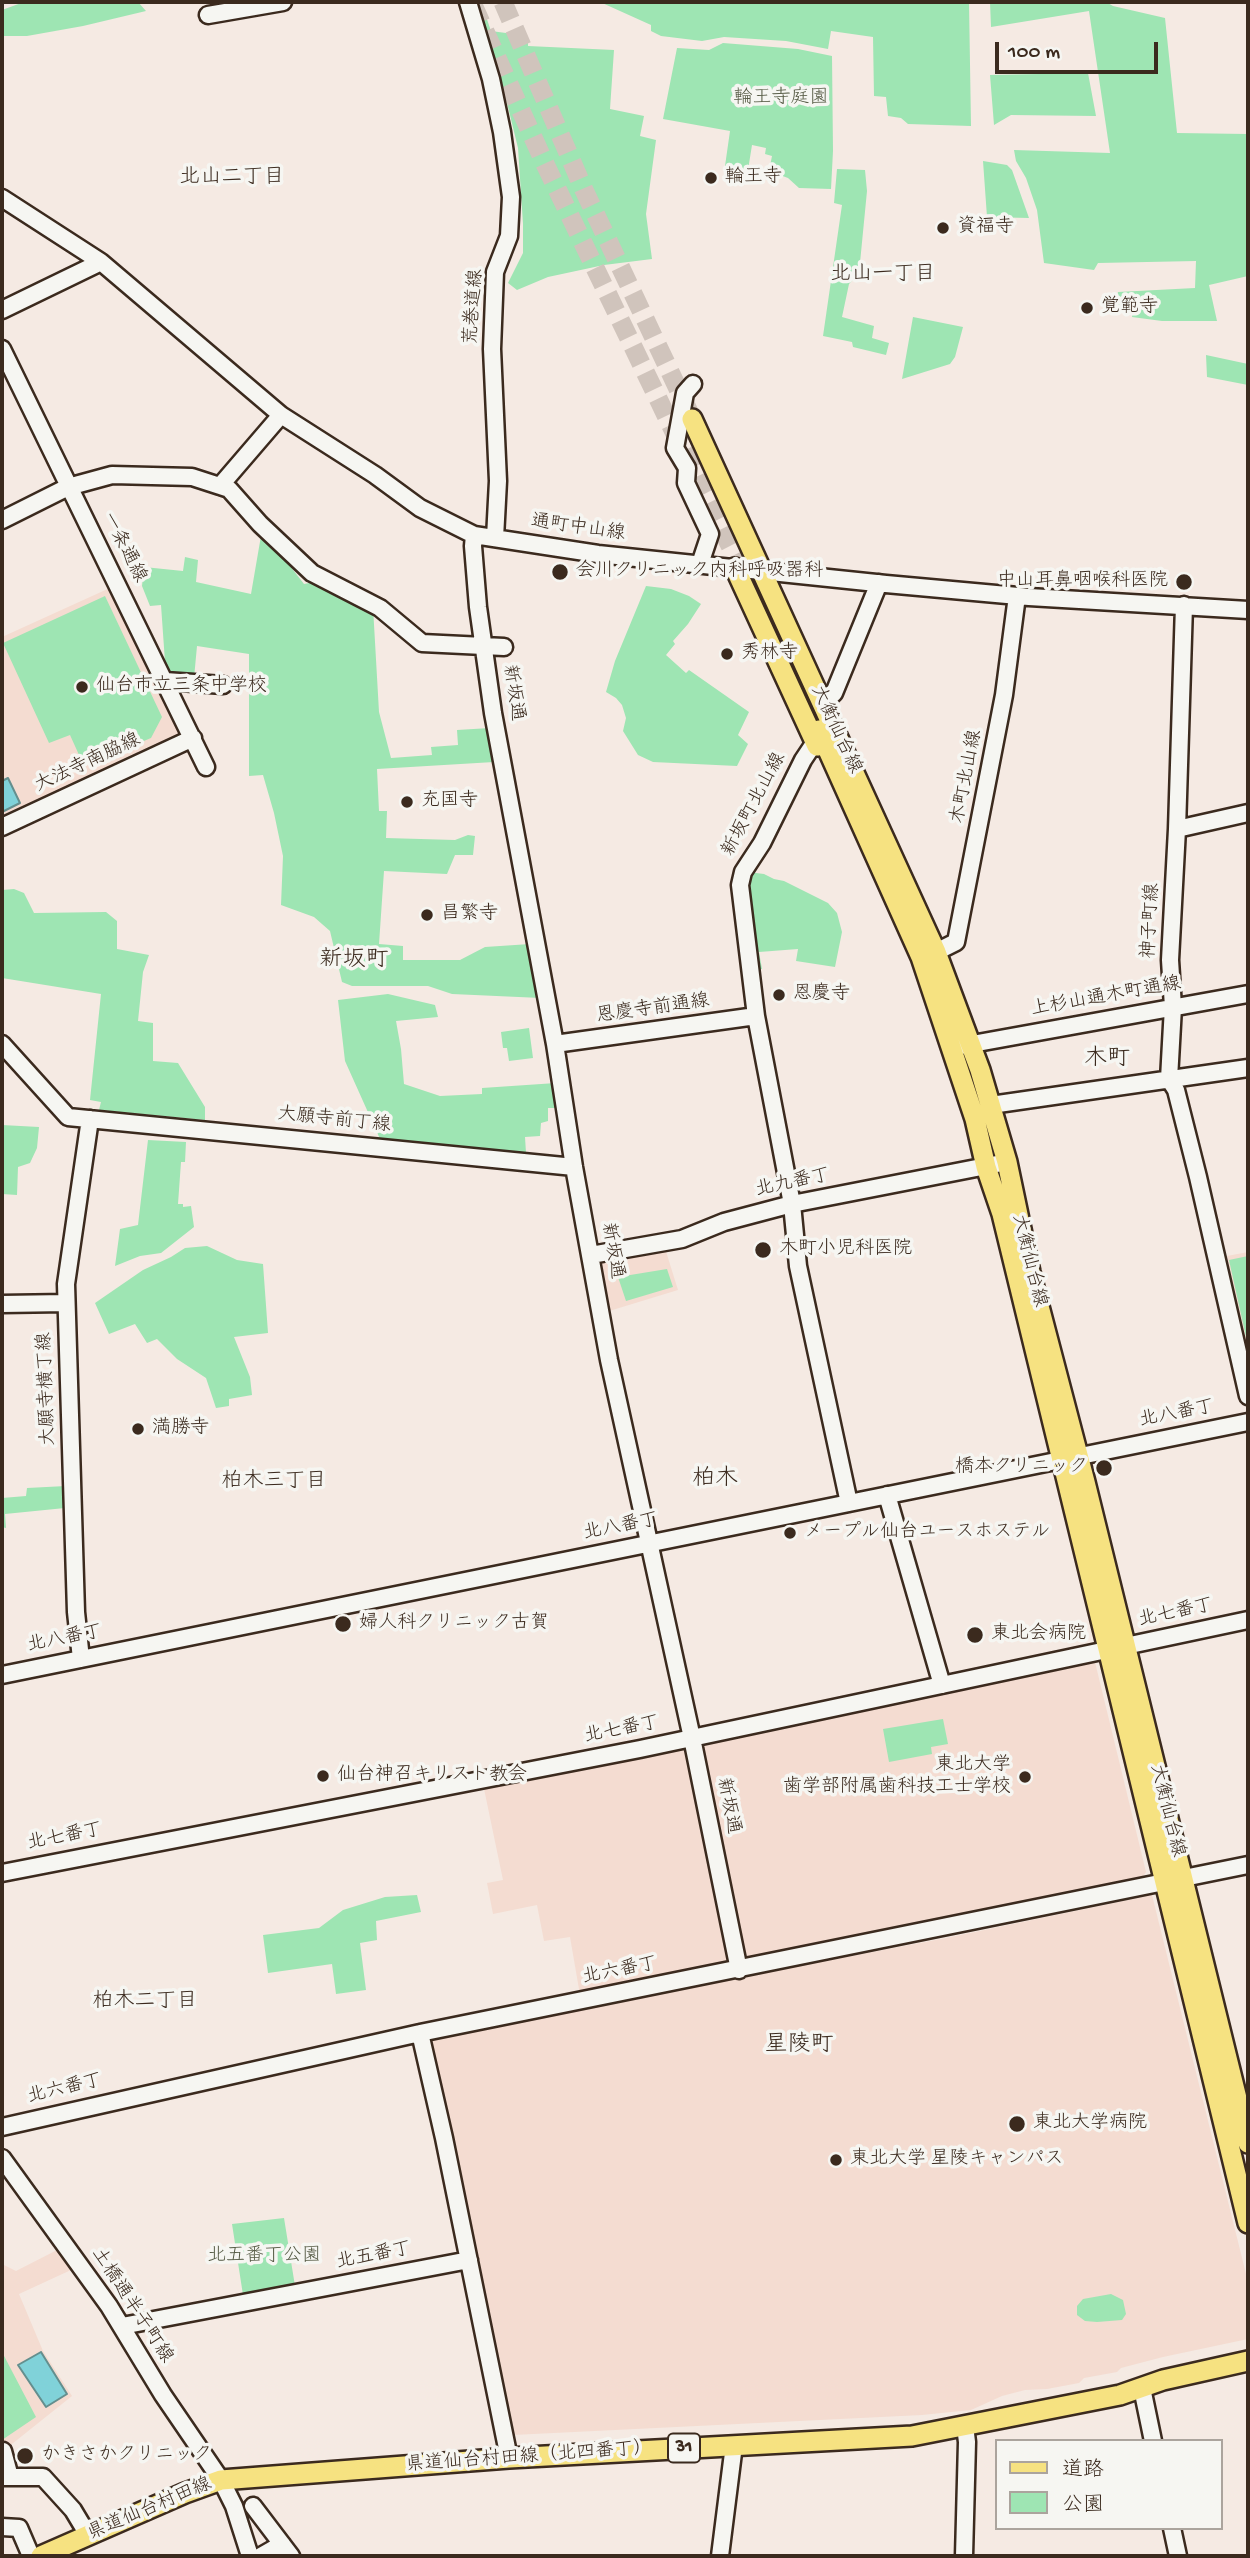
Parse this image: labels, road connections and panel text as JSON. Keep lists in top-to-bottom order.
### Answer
{
  "streets": {
    "main road": [
      "大衡仙台線",
      "31",
      "県道仙台村田線（北四番丁）",
      "県道仙台村田線"
    ],
    "street": [
      "荒巻道線",
      "通町中山線",
      "一条通線",
      "新坂通",
      "大法寺南脇線",
      "木町北山線",
      "新坂町北山線",
      "神子町線",
      "上杉山通木町通線",
      "恩慶寺前通線",
      "大願寺前丁線",
      "北九番丁",
      "大願寺横丁線",
      "北八番丁",
      "北七番丁",
      "北六番丁",
      "北五番丁",
      "土橋通半子町線"
    ]
  },
  "crossings": [
    ["荒巻道線", "通町中山線"],
    ["通町中山線", "新坂通"],
    ["通町中山線", "大衡仙台線"],
    ["通町中山線", "木町北山線"],
    ["通町中山線", "神子町線"],
    ["一条通線", "大法寺南脇線"],
    ["新坂通", "恩慶寺前通線"],
    ["新坂通", "大願寺前丁線"],
    ["新坂通", "北九番丁"],
    ["新坂通", "北八番丁"],
    ["新坂通", "北七番丁"],
    ["新坂通", "北六番丁"],
    ["大衡仙台線", "木町北山線"],
    ["大衡仙台線", "新坂町北山線"],
    ["大衡仙台線", "上杉山通木町通線"],
    ["大衡仙台線", "北九番丁"],
    ["大衡仙台線", "北八番丁"],
    ["大衡仙台線", "北七番丁"],
    ["大衡仙台線", "北六番丁"],
    ["新坂町北山線", "恩慶寺前通線"],
    ["新坂町北山線", "北九番丁"],
    ["新坂町北山線", "北八番丁"],
    ["神子町線", "上杉山通木町通線"],
    ["大願寺前丁線", "大願寺横丁線"],
    ["大願寺横丁線", "北八番丁"],
    ["北五番丁", "土橋通半子町線"],
    ["土橋通半子町線", "県道仙台村田線（北四番丁）"],
    ["土橋通半子町線", "県道仙台村田線"],
    ["県道仙台村田線（北四番丁）", "県道仙台村田線"]
  ],
  "districts": [
    "北山二丁目",
    "北山一丁目",
    "新坂町",
    "木町",
    "柏木",
    "柏木三丁目",
    "柏木二丁目",
    "星陵町"
  ],
  "parks": ["輪王寺庭園", "北五番丁公園"],
  "places": [
    "輪王寺",
    "資福寺",
    "覚範寺",
    "会川クリニック内科呼吸器科",
    "中山耳鼻咽喉科医院",
    "秀林寺",
    "仙台市立三条中学校",
    "充国寺",
    "昌繁寺",
    "恩慶寺",
    "木町小児科医院",
    "満勝寺",
    "橋本クリニック",
    "メープル仙台ユースホステル",
    "婦人科クリニック古賀",
    "東北会病院",
    "仙台神召キリスト教会",
    "東北大学 歯学部附属歯科技工士学校",
    "東北大学病院",
    "東北大学 星陵キャンパス",
    "かきさかクリニック"
  ],
  "legend": ["道路", "公園"],
  "scale_bar": "100 m"
}
